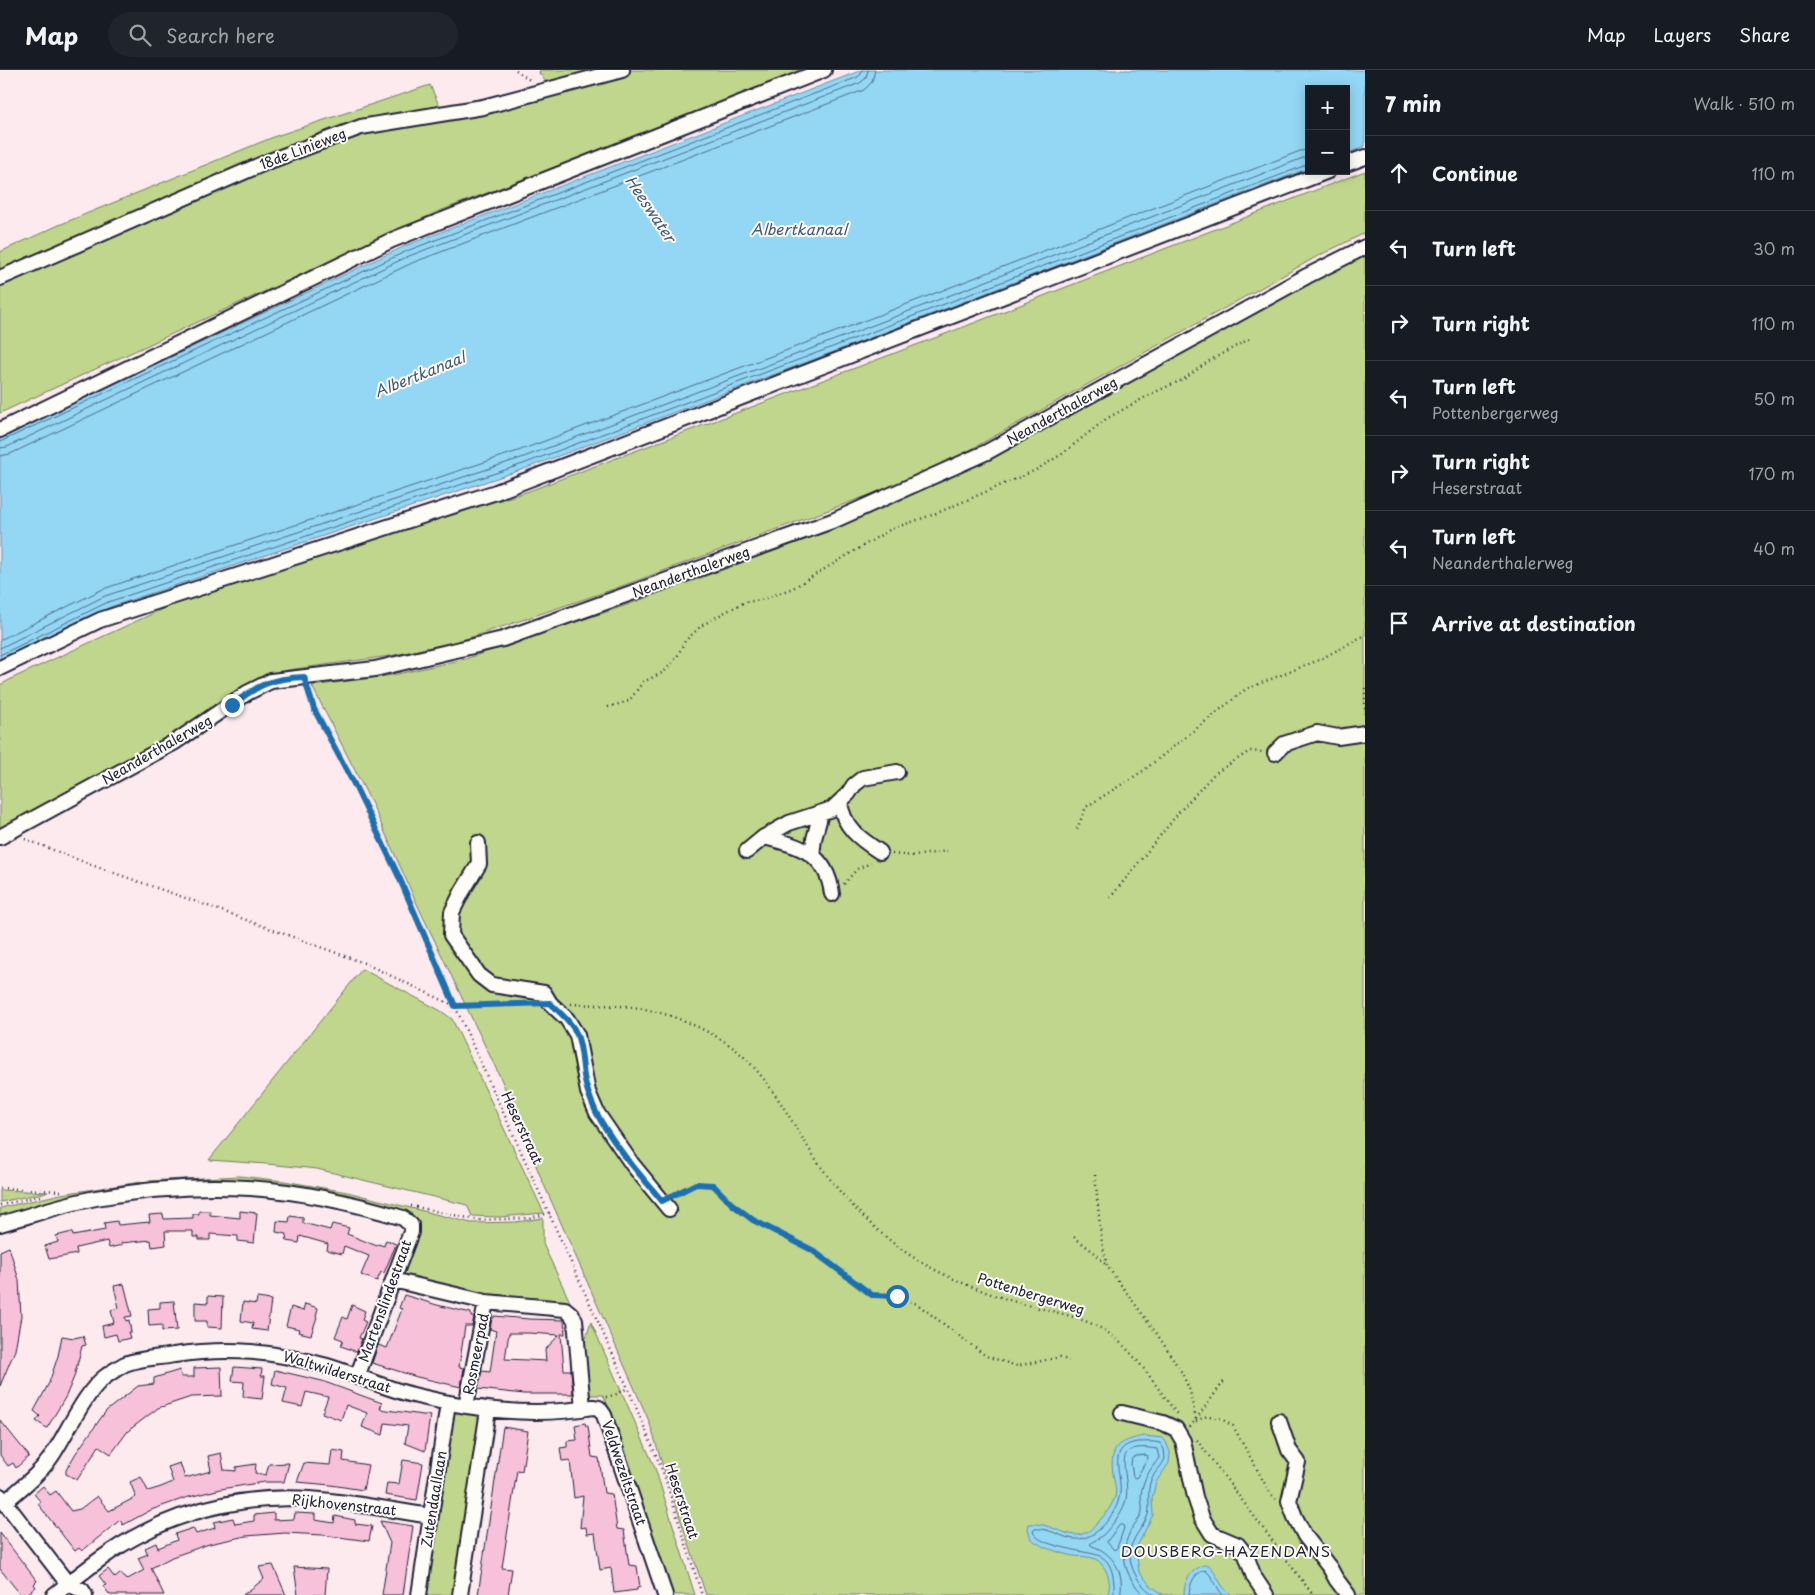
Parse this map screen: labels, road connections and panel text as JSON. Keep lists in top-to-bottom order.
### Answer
{
  "streets": {
    "street": [
      "18de Linieweg",
      "Neanderthalerweg",
      "Martenslindestraat",
      "Rosmeerpad",
      "Waltwilderstraat",
      "Veldwezeltstraat",
      "Zutendaallaan",
      "Rijkhovenstraat"
    ],
    "path": ["Heserstraat", "Pottenbergerweg"]
  },
  "crossings": [
    ["Neanderthalerweg", "Heserstraat"],
    ["Martenslindestraat", "Rosmeerpad"],
    ["Martenslindestraat", "Waltwilderstraat"],
    ["Rosmeerpad", "Waltwilderstraat"],
    ["Rosmeerpad", "Veldwezeltstraat"],
    ["Waltwilderstraat", "Veldwezeltstraat"],
    ["Waltwilderstraat", "Zutendaallaan"],
    ["Zutendaallaan", "Rijkhovenstraat"]
  ],
  "districts": ["DOUSBERG-HAZENDANS"],
  "water": ["Heeswater", "Albertkanaal"],
  "page": {
    "header": "Map",
    "search": "Search here",
    "nav": ["Map", "Layers", "Share"],
    "heading": ["7 min", "Walk · 510 m"],
    "map_buttons": ["+", "−"],
    "list": [
      ["Continue", "110 m"],
      ["Turn left", "30 m"],
      ["Turn right", "110 m"],
      ["Turn left", "Pottenbergerweg", "50 m"],
      ["Turn right", "Heserstraat", "170 m"],
      ["Turn left", "Neanderthalerweg", "40 m"],
      "Arrive at destination"
    ]
  }
}
